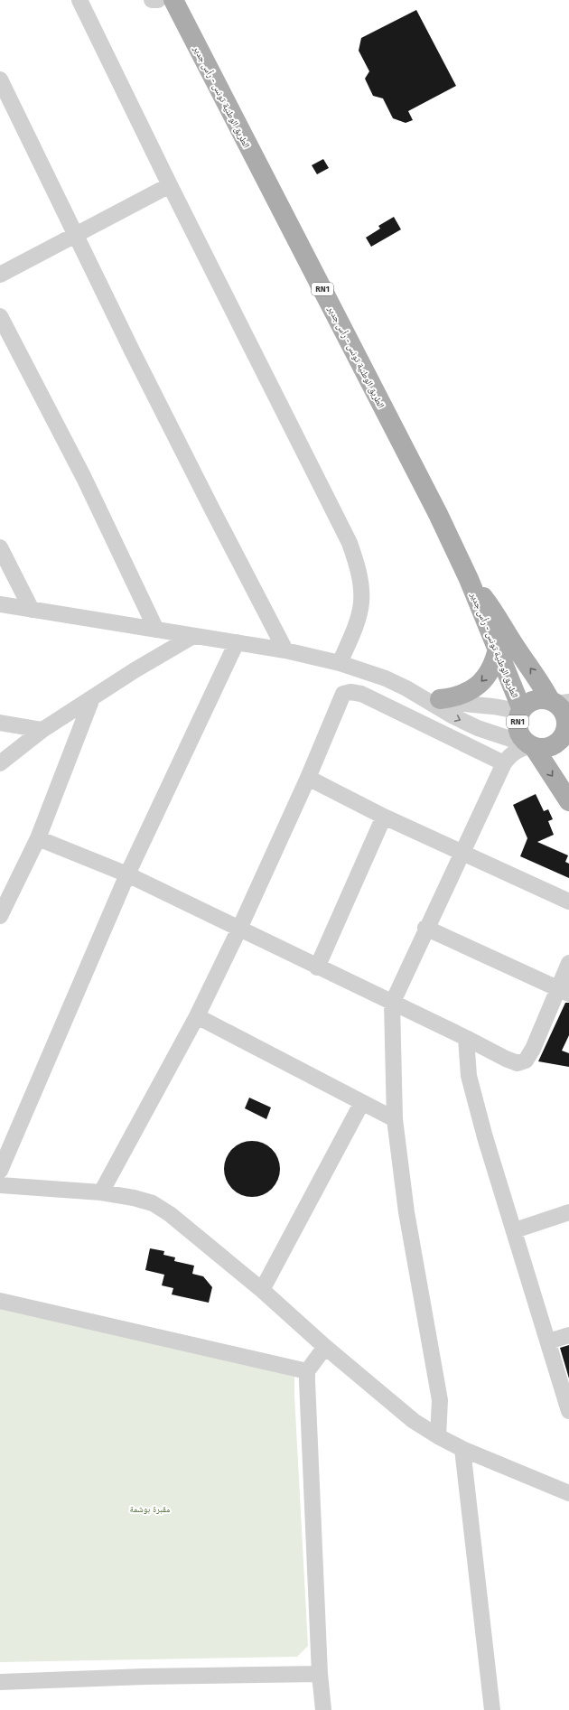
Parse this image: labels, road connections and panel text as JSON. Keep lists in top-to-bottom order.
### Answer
{
  "streets": {
    "main road": ["الطريق الوطنية تونس - رأس جدير", "RN1"]
  },
  "crossings": [
    ["الطريق الوطنية تونس - رأس جدير", "RN1"]
  ],
  "parks": ["مقبرة بوشمة"]
}
